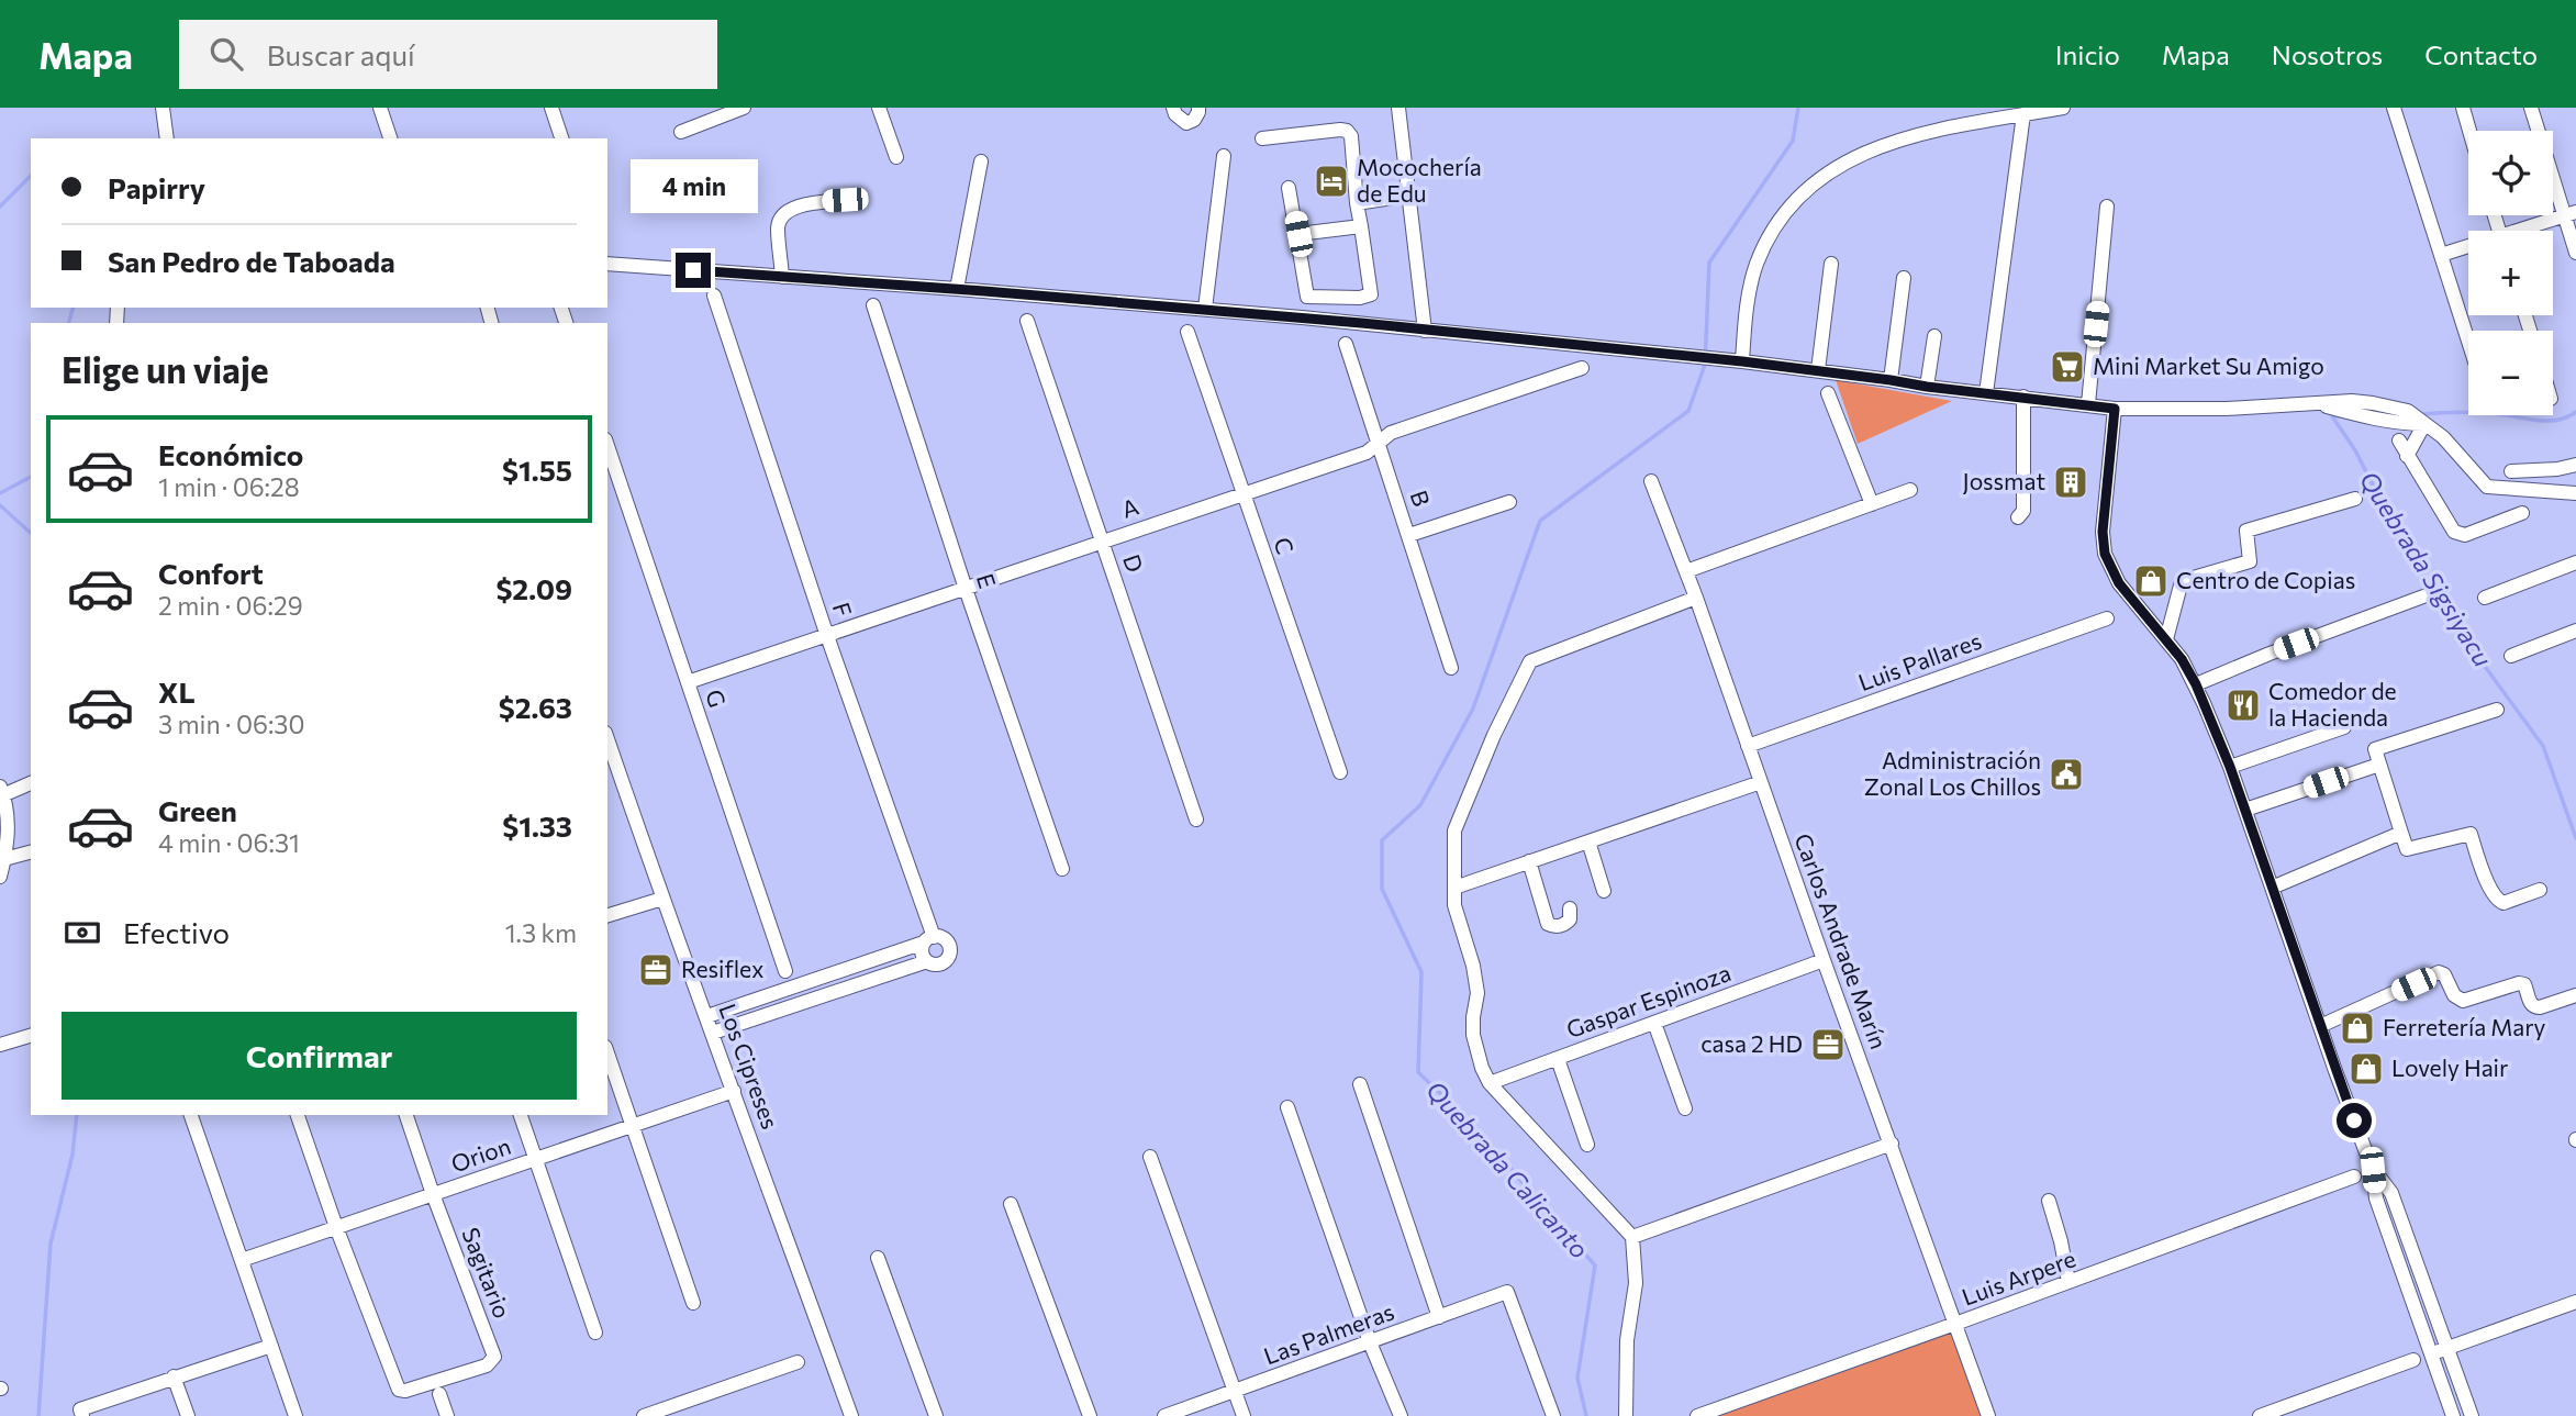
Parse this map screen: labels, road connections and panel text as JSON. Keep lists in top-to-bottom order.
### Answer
{
  "streets": {
    "street": [
      "B",
      "A",
      "C",
      "D",
      "E",
      "F",
      "Luis Pallares",
      "G",
      "Carlos Andrade Marín",
      "Gaspar Espinoza",
      "Los Cipreses",
      "Orion",
      "Sagitario",
      "Luis Arpere",
      "Las Palmeras"
    ]
  },
  "crossings": [
    ["B", "A"],
    ["A", "C"],
    ["A", "D"],
    ["A", "E"],
    ["A", "F"],
    ["A", "G"],
    ["Luis Pallares", "Carlos Andrade Marín"],
    ["Carlos Andrade Marín", "Gaspar Espinoza"],
    ["Carlos Andrade Marín", "Luis Arpere"],
    ["Los Cipreses", "Orion"],
    ["Orion", "Sagitario"]
  ],
  "water": ["Quebrada Sigsiyacu", "Quebrada Calicanto"],
  "places": {
    "hotel": ["Mocochería de Edu"],
    "supermarket": ["Mini Market Su Amigo"],
    "building": ["Jossmat"],
    "shop": ["Centro de Copias", "Ferretería Mary", "Lovely Hair"],
    "restaurant": ["Comedor de la Hacienda"],
    "public building": ["Administración Zonal Los Chillos"],
    "office": ["Resiflex", "casa 2 HD"]
  },
  "page": {
    "header": "Mapa",
    "search": "Buscar aquí",
    "nav": [
      "Inicio",
      "Mapa",
      "Nosotros",
      "Contacto"
    ],
    "map_buttons": ["+", "−"],
    "banner": ["Papirry", "San Pedro de Taboada"],
    "bubble": "4 min",
    "heading": "Elige un viaje",
    "list": [
      {
        "name": "Económico",
        "note": "1 min · 06:28",
        "value": "$1.55"
      },
      {
        "name": "Confort",
        "note": "2 min · 06:29",
        "value": "$2.09"
      },
      {
        "name": "XL",
        "note": "3 min · 06:30",
        "value": "$2.63"
      },
      {
        "name": "Green",
        "note": "4 min · 06:31",
        "value": "$1.33"
      }
    ],
    "pay": ["Efectivo", "1.3 km"],
    "buttons": "Confirmar"
  }
}
